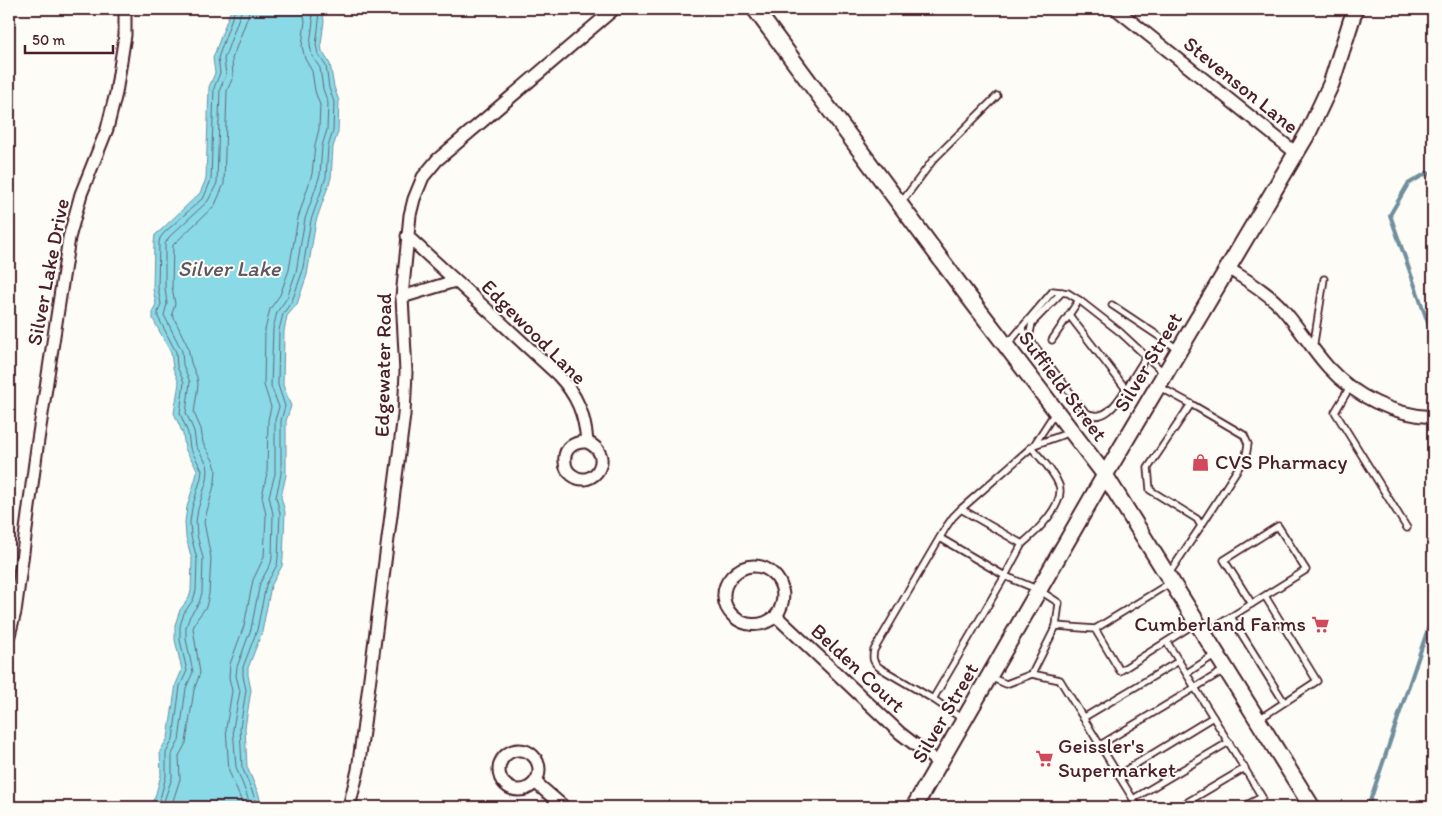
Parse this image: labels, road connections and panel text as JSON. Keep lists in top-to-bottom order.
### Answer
{
  "streets": {
    "main road": ["Silver Street", "Suffield Street"],
    "street": [
      "Stevenson Lane",
      "Silver Lake Drive",
      "Edgewood Lane",
      "Edgewater Road",
      "Belden Court"
    ]
  },
  "crossings": [
    ["Stevenson Lane", "Silver Street"],
    ["Edgewood Lane", "Edgewater Road"],
    ["Silver Street", "Suffield Street"],
    ["Silver Street", "Belden Court"]
  ],
  "water": ["Silver Lake"],
  "places": {
    "shop": ["CVS Pharmacy"],
    "supermarket": ["Cumberland Farms", "Geissler's Supermarket"]
  },
  "scale_bar": "50 m"
}
